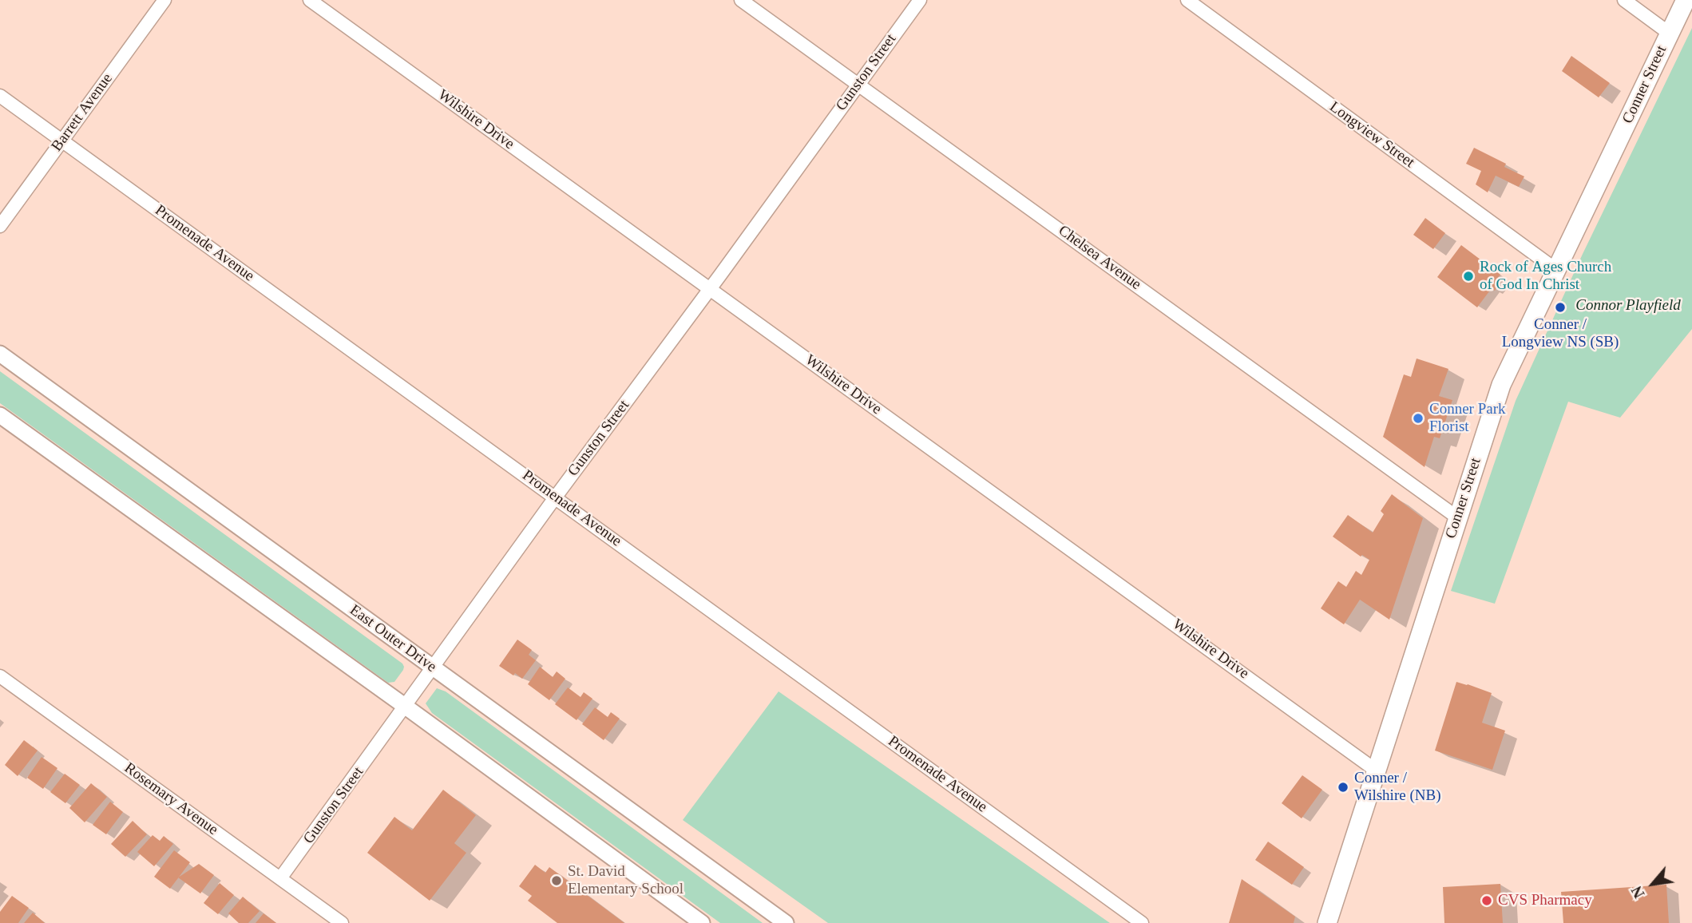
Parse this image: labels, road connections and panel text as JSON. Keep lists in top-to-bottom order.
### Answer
{
  "streets": {
    "main road": ["Conner Street"],
    "street": [
      "Gunston Street",
      "Barrett Avenue",
      "Wilshire Drive",
      "Longview Street",
      "Promenade Avenue",
      "Chelsea Avenue",
      "East Outer Drive",
      "Rosemary Avenue"
    ]
  },
  "crossings": [
    ["Gunston Street", "Wilshire Drive"],
    ["Gunston Street", "Promenade Avenue"],
    ["Gunston Street", "Chelsea Avenue"],
    ["Gunston Street", "East Outer Drive"],
    ["Gunston Street", "Rosemary Avenue"],
    ["Conner Street", "Wilshire Drive"],
    ["Conner Street", "Longview Street"],
    ["Conner Street", "Chelsea Avenue"],
    ["Barrett Avenue", "Promenade Avenue"]
  ],
  "parks": ["Connor Playfield"],
  "places": [
    "Rock of Ages Church of God In Christ",
    "Conner / Longview NS (SB)",
    "Conner Park Florist",
    "Conner / Wilshire (NB)",
    "St. David Elementary School",
    "CVS Pharmacy"
  ],
  "north": "bottom left"
}
